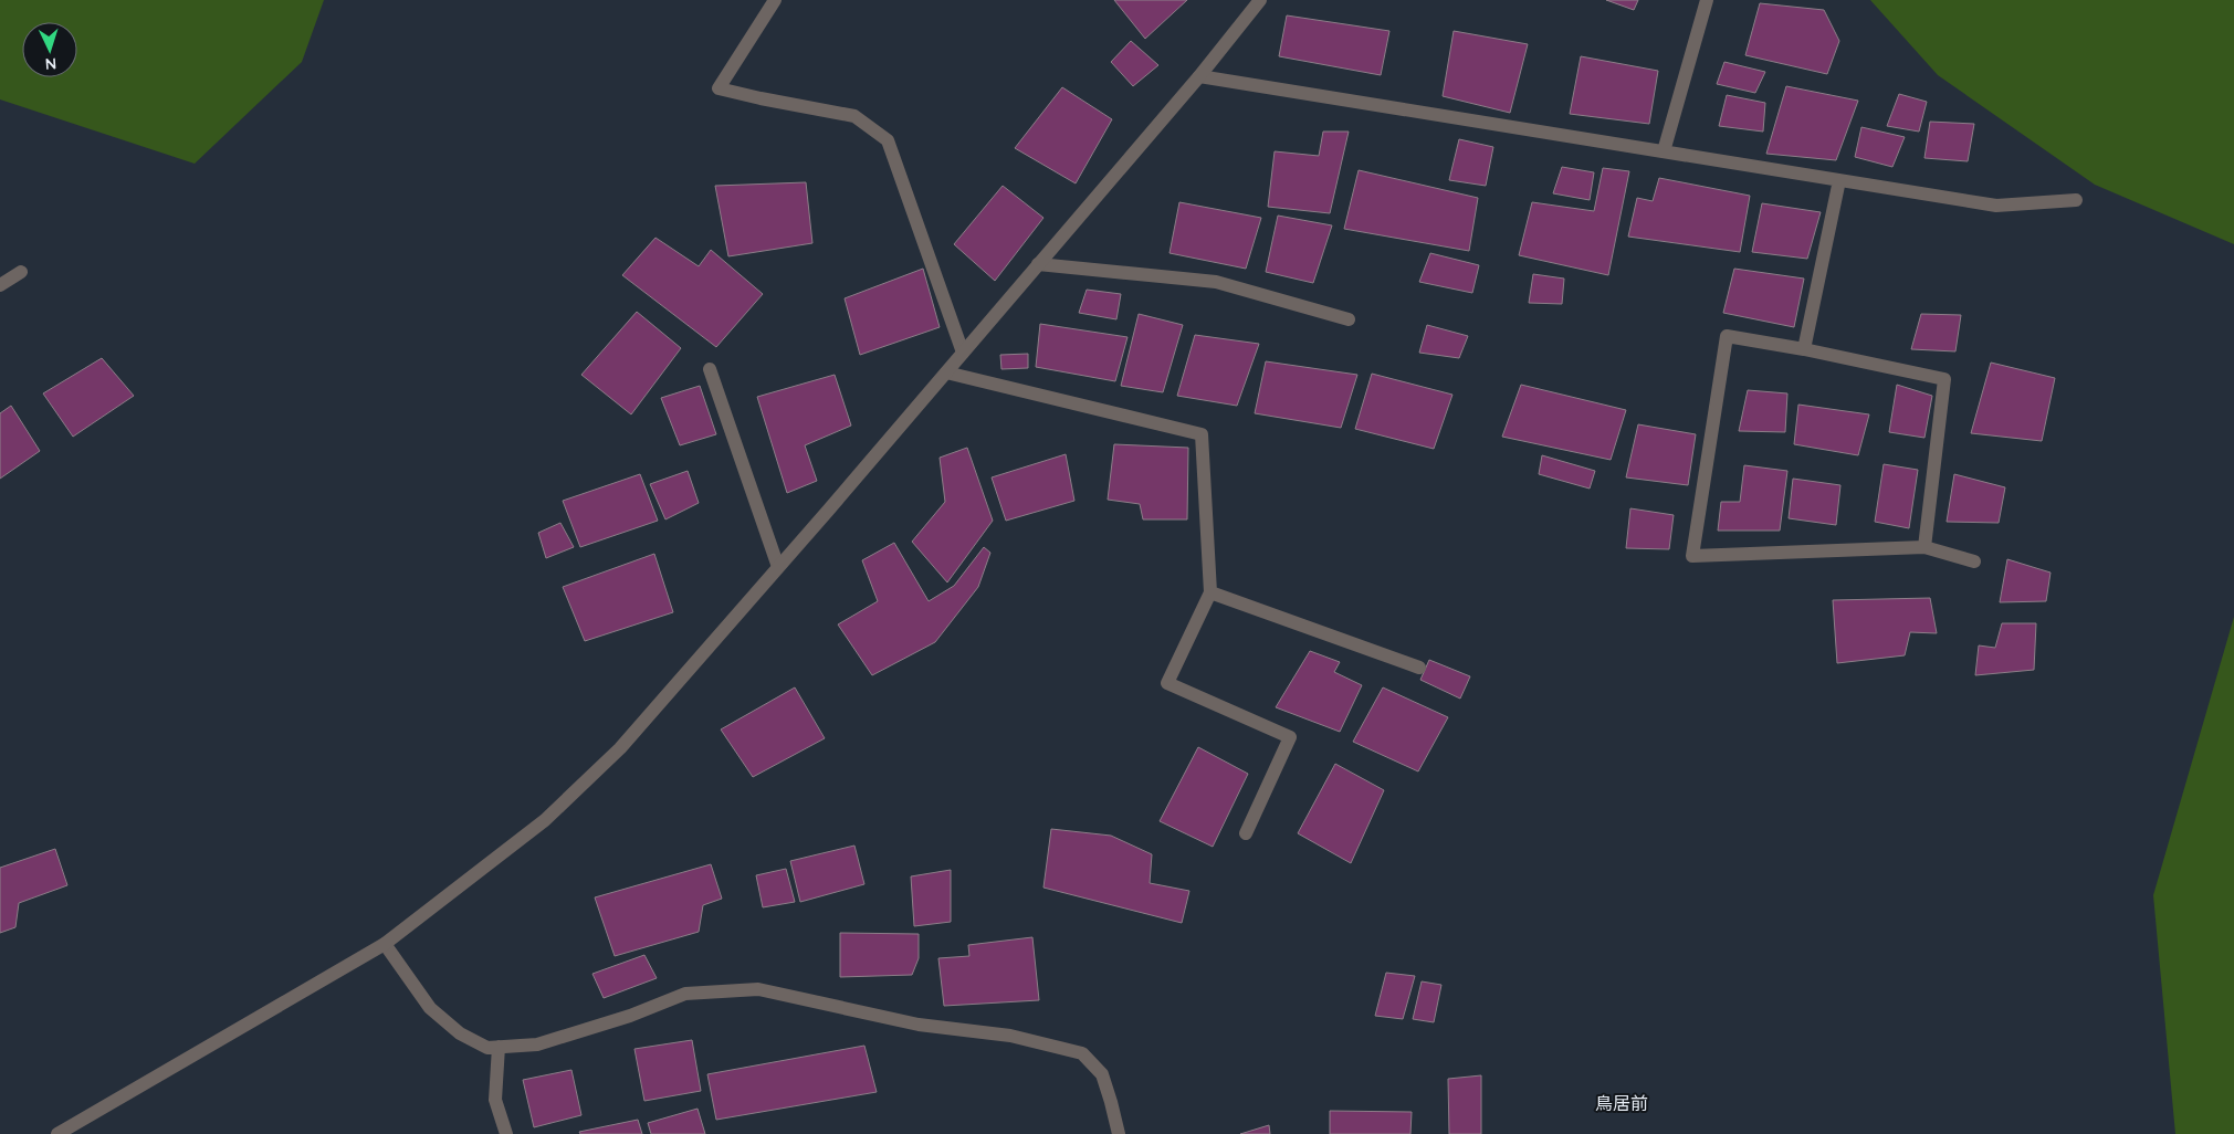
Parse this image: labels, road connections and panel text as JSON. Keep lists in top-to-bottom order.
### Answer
{
  "districts": ["鳥居前"],
  "north": "bottom"
}
